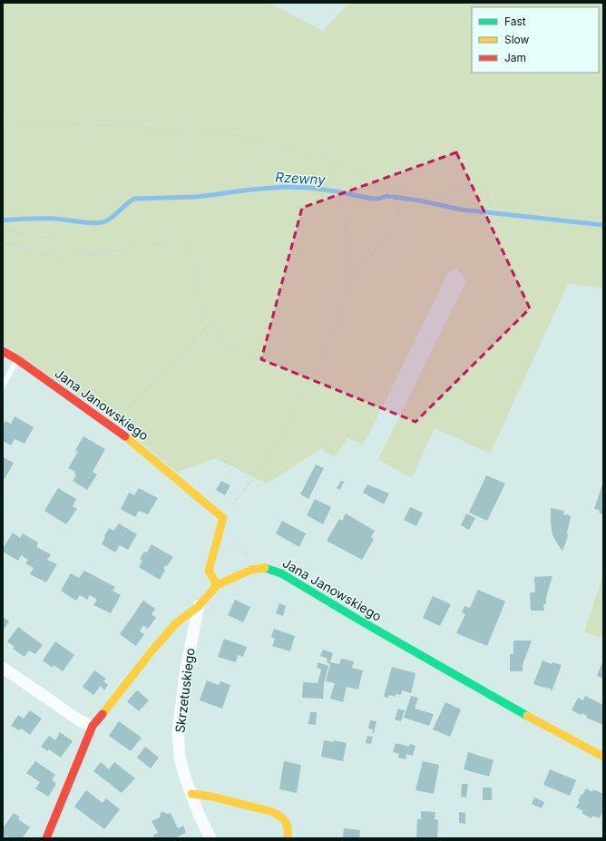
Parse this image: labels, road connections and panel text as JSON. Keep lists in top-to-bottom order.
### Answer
{
  "streets": {
    "street": ["Jana Janowskiego", "Skrzetuskiego"]
  },
  "water": ["Rzewny"],
  "legend": ["Fast", "Slow", "Jam"]
}
